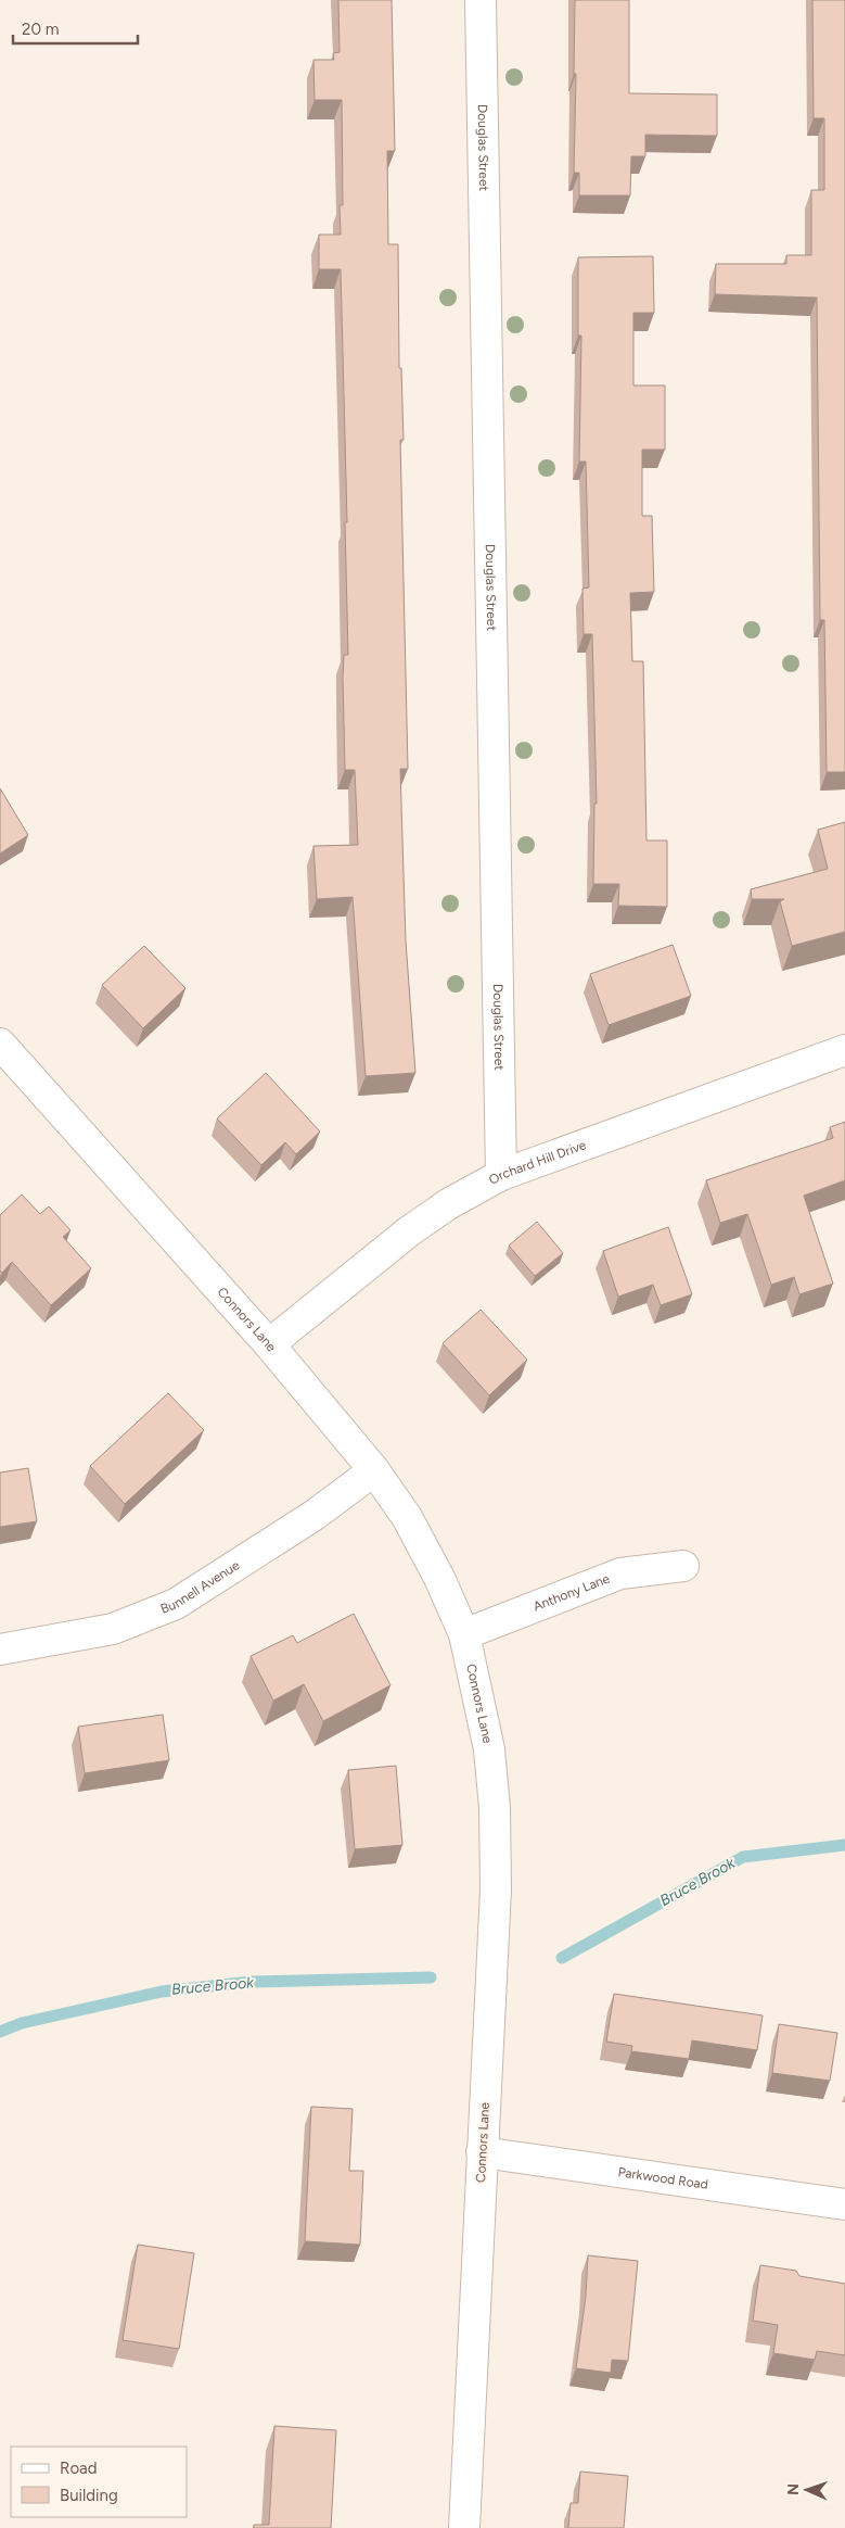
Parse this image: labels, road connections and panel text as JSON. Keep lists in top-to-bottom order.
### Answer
{
  "streets": {
    "street": [
      "Douglas Street",
      "Orchard Hill Drive",
      "Connors Lane",
      "Bunnell Avenue",
      "Anthony Lane",
      "Parkwood Road"
    ]
  },
  "crossings": [
    ["Douglas Street", "Orchard Hill Drive"],
    ["Orchard Hill Drive", "Connors Lane"],
    ["Connors Lane", "Bunnell Avenue"],
    ["Connors Lane", "Anthony Lane"],
    ["Connors Lane", "Parkwood Road"]
  ],
  "water": ["Bruce Brook"],
  "legend": ["Road", "Building"],
  "scale_bar": "20 m",
  "north": "left"
}
